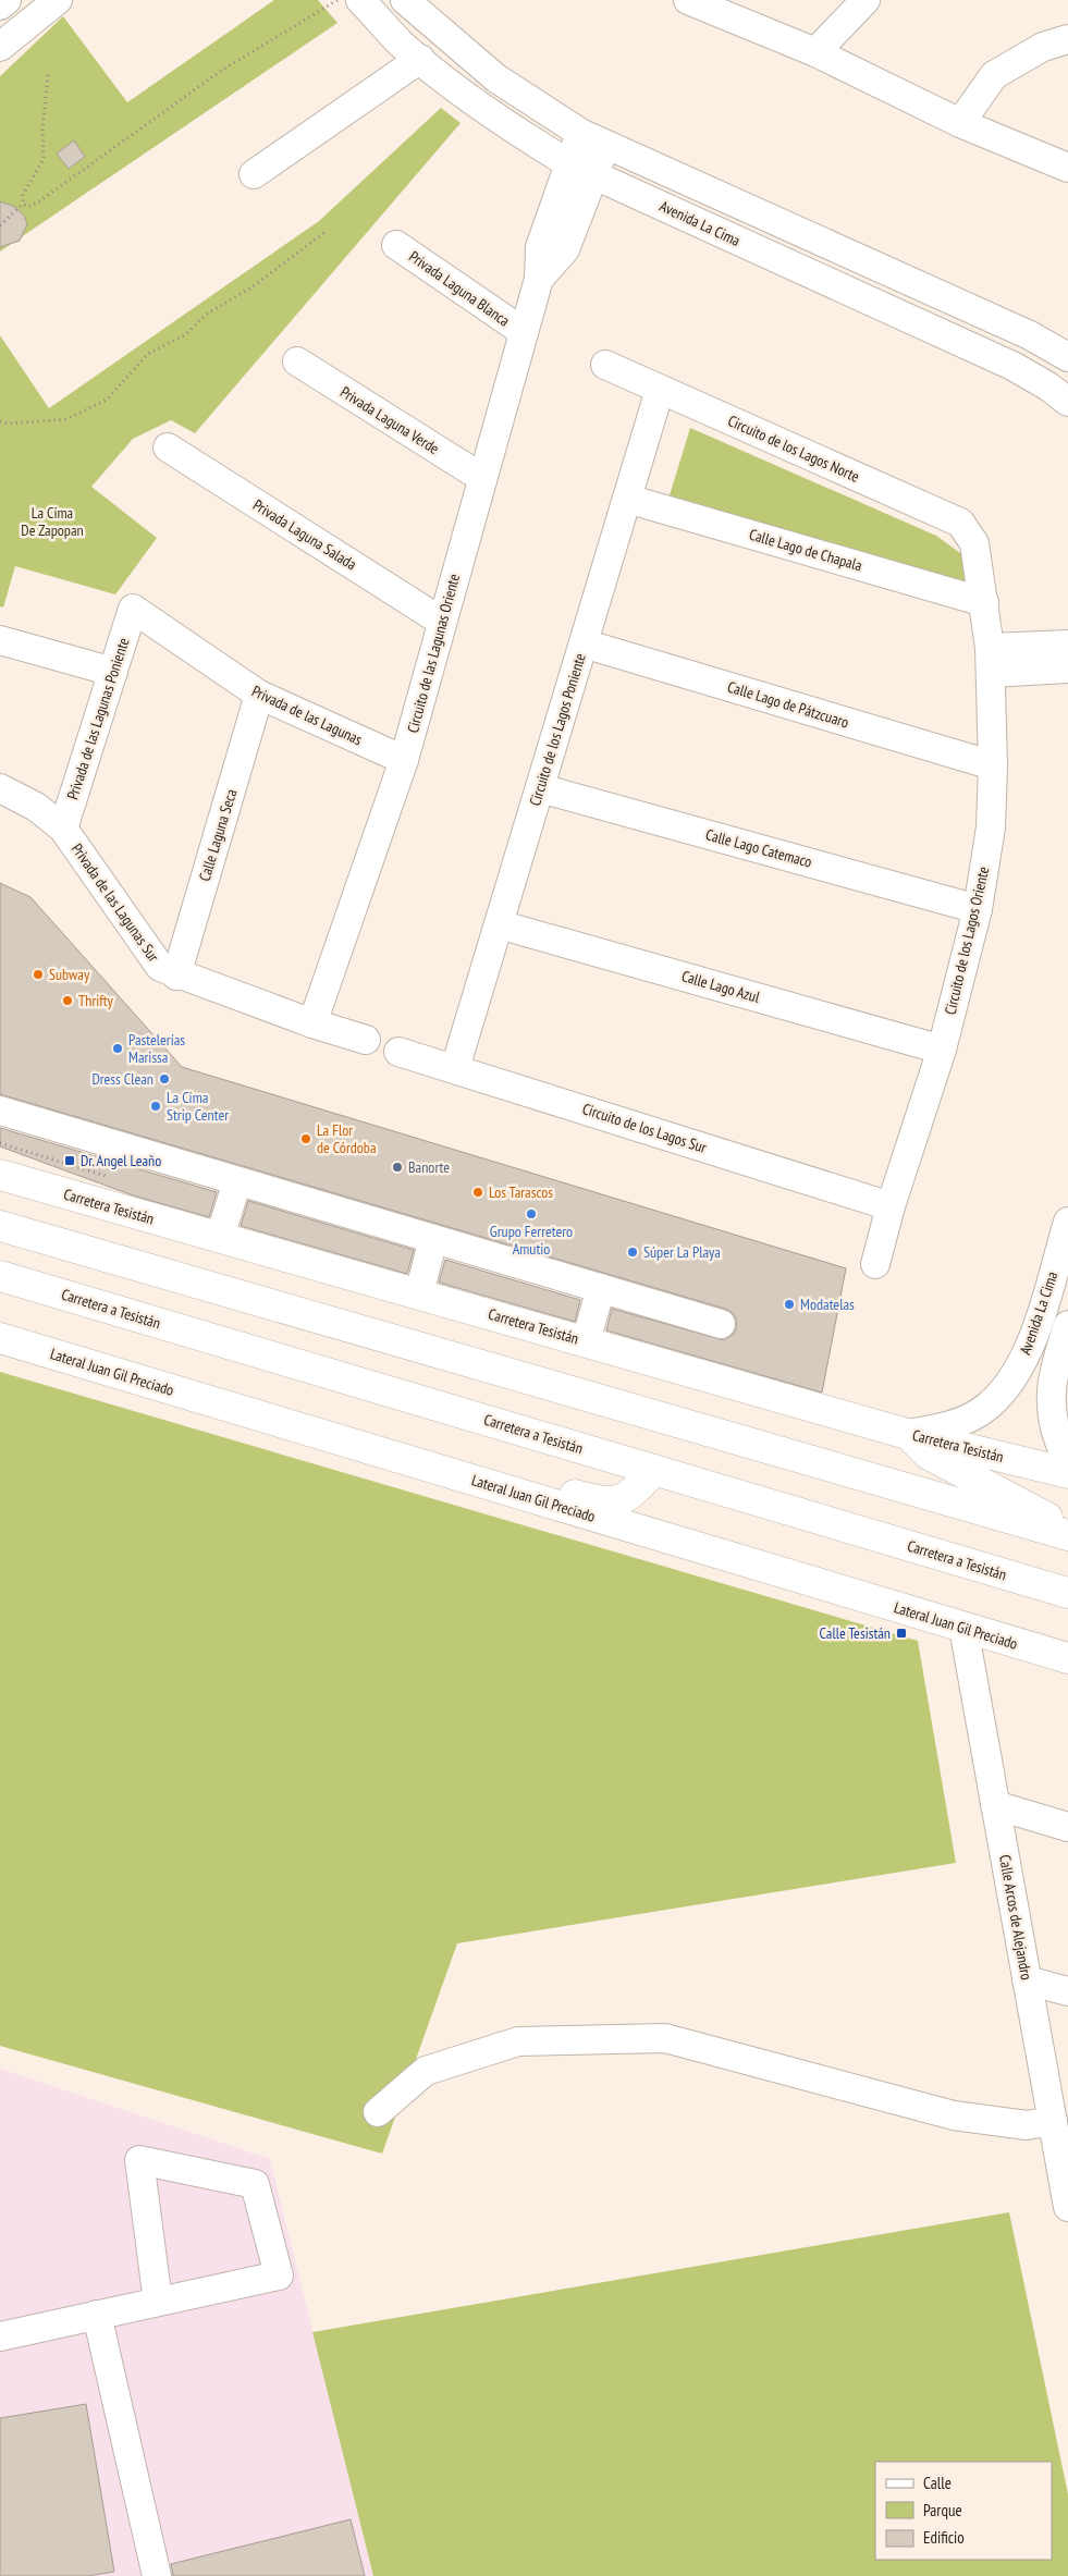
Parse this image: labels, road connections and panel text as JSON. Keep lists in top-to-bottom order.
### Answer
{
  "streets": {
    "main road": ["Carretera Tesistán", "Carretera a Tesistán", "Lateral Juan Gil Preciado"],
    "street": [
      "Avenida La Cima",
      "Privada Laguna Blanca",
      "Privada Laguna Verde",
      "Circuito de los Lagos Norte",
      "Privada Laguna Salada",
      "Calle Lago de Chapala",
      "Circuito de las Lagunas Oriente",
      "Calle Lago de Pátzcuaro",
      "Privada de las Lagunas",
      "Privada de las Lagunas Poniente",
      "Circuito de los Lagos Poniente",
      "Calle Laguna Seca",
      "Calle Lago Catemaco",
      "Privada de las Lagunas Sur",
      "Circuito de los Lagos Oriente",
      "Calle Lago Azul",
      "Circuito de los Lagos Sur",
      "Calle Arcos de Alejandro"
    ]
  },
  "crossings": [
    ["Avenida La Cima", "Circuito de las Lagunas Oriente"],
    ["Avenida La Cima", "Carretera Tesistán"],
    ["Privada Laguna Blanca", "Circuito de las Lagunas Oriente"],
    ["Privada Laguna Verde", "Circuito de las Lagunas Oriente"],
    ["Circuito de los Lagos Norte", "Circuito de los Lagos Poniente"],
    ["Circuito de los Lagos Norte", "Circuito de los Lagos Oriente"],
    ["Privada Laguna Salada", "Circuito de las Lagunas Oriente"],
    ["Calle Lago de Chapala", "Circuito de los Lagos Poniente"],
    ["Calle Lago de Chapala", "Circuito de los Lagos Oriente"],
    ["Circuito de las Lagunas Oriente", "Privada de las Lagunas"],
    ["Circuito de las Lagunas Oriente", "Privada de las Lagunas Sur"],
    ["Calle Lago de Pátzcuaro", "Circuito de los Lagos Poniente"],
    ["Calle Lago de Pátzcuaro", "Circuito de los Lagos Oriente"],
    ["Privada de las Lagunas", "Privada de las Lagunas Poniente"],
    ["Privada de las Lagunas", "Calle Laguna Seca"],
    ["Privada de las Lagunas Poniente", "Privada de las Lagunas Sur"],
    ["Circuito de los Lagos Poniente", "Calle Lago Catemaco"],
    ["Circuito de los Lagos Poniente", "Calle Lago Azul"],
    ["Circuito de los Lagos Poniente", "Circuito de los Lagos Sur"],
    ["Calle Laguna Seca", "Privada de las Lagunas Sur"],
    ["Calle Lago Catemaco", "Circuito de los Lagos Oriente"],
    ["Circuito de los Lagos Oriente", "Calle Lago Azul"],
    ["Circuito de los Lagos Oriente", "Circuito de los Lagos Sur"],
    ["Lateral Juan Gil Preciado", "Calle Arcos de Alejandro"]
  ],
  "parks": ["La Cima De Zapopan"],
  "places": {
    "other": [
      "Subway",
      "Thrifty",
      "Pastelerías Marissa",
      "Dress Clean",
      "La Cima Strip Center",
      "La Flor de Córdoba",
      "Banorte",
      "Los Tarascos",
      "Grupo Ferretero Amutio",
      "Súper La Playa",
      "Modatelas"
    ],
    "transit": ["Dr. Angel Leaño", "Calle Tesistán"]
  },
  "legend": ["Calle", "Parque", "Edificio"]
}
